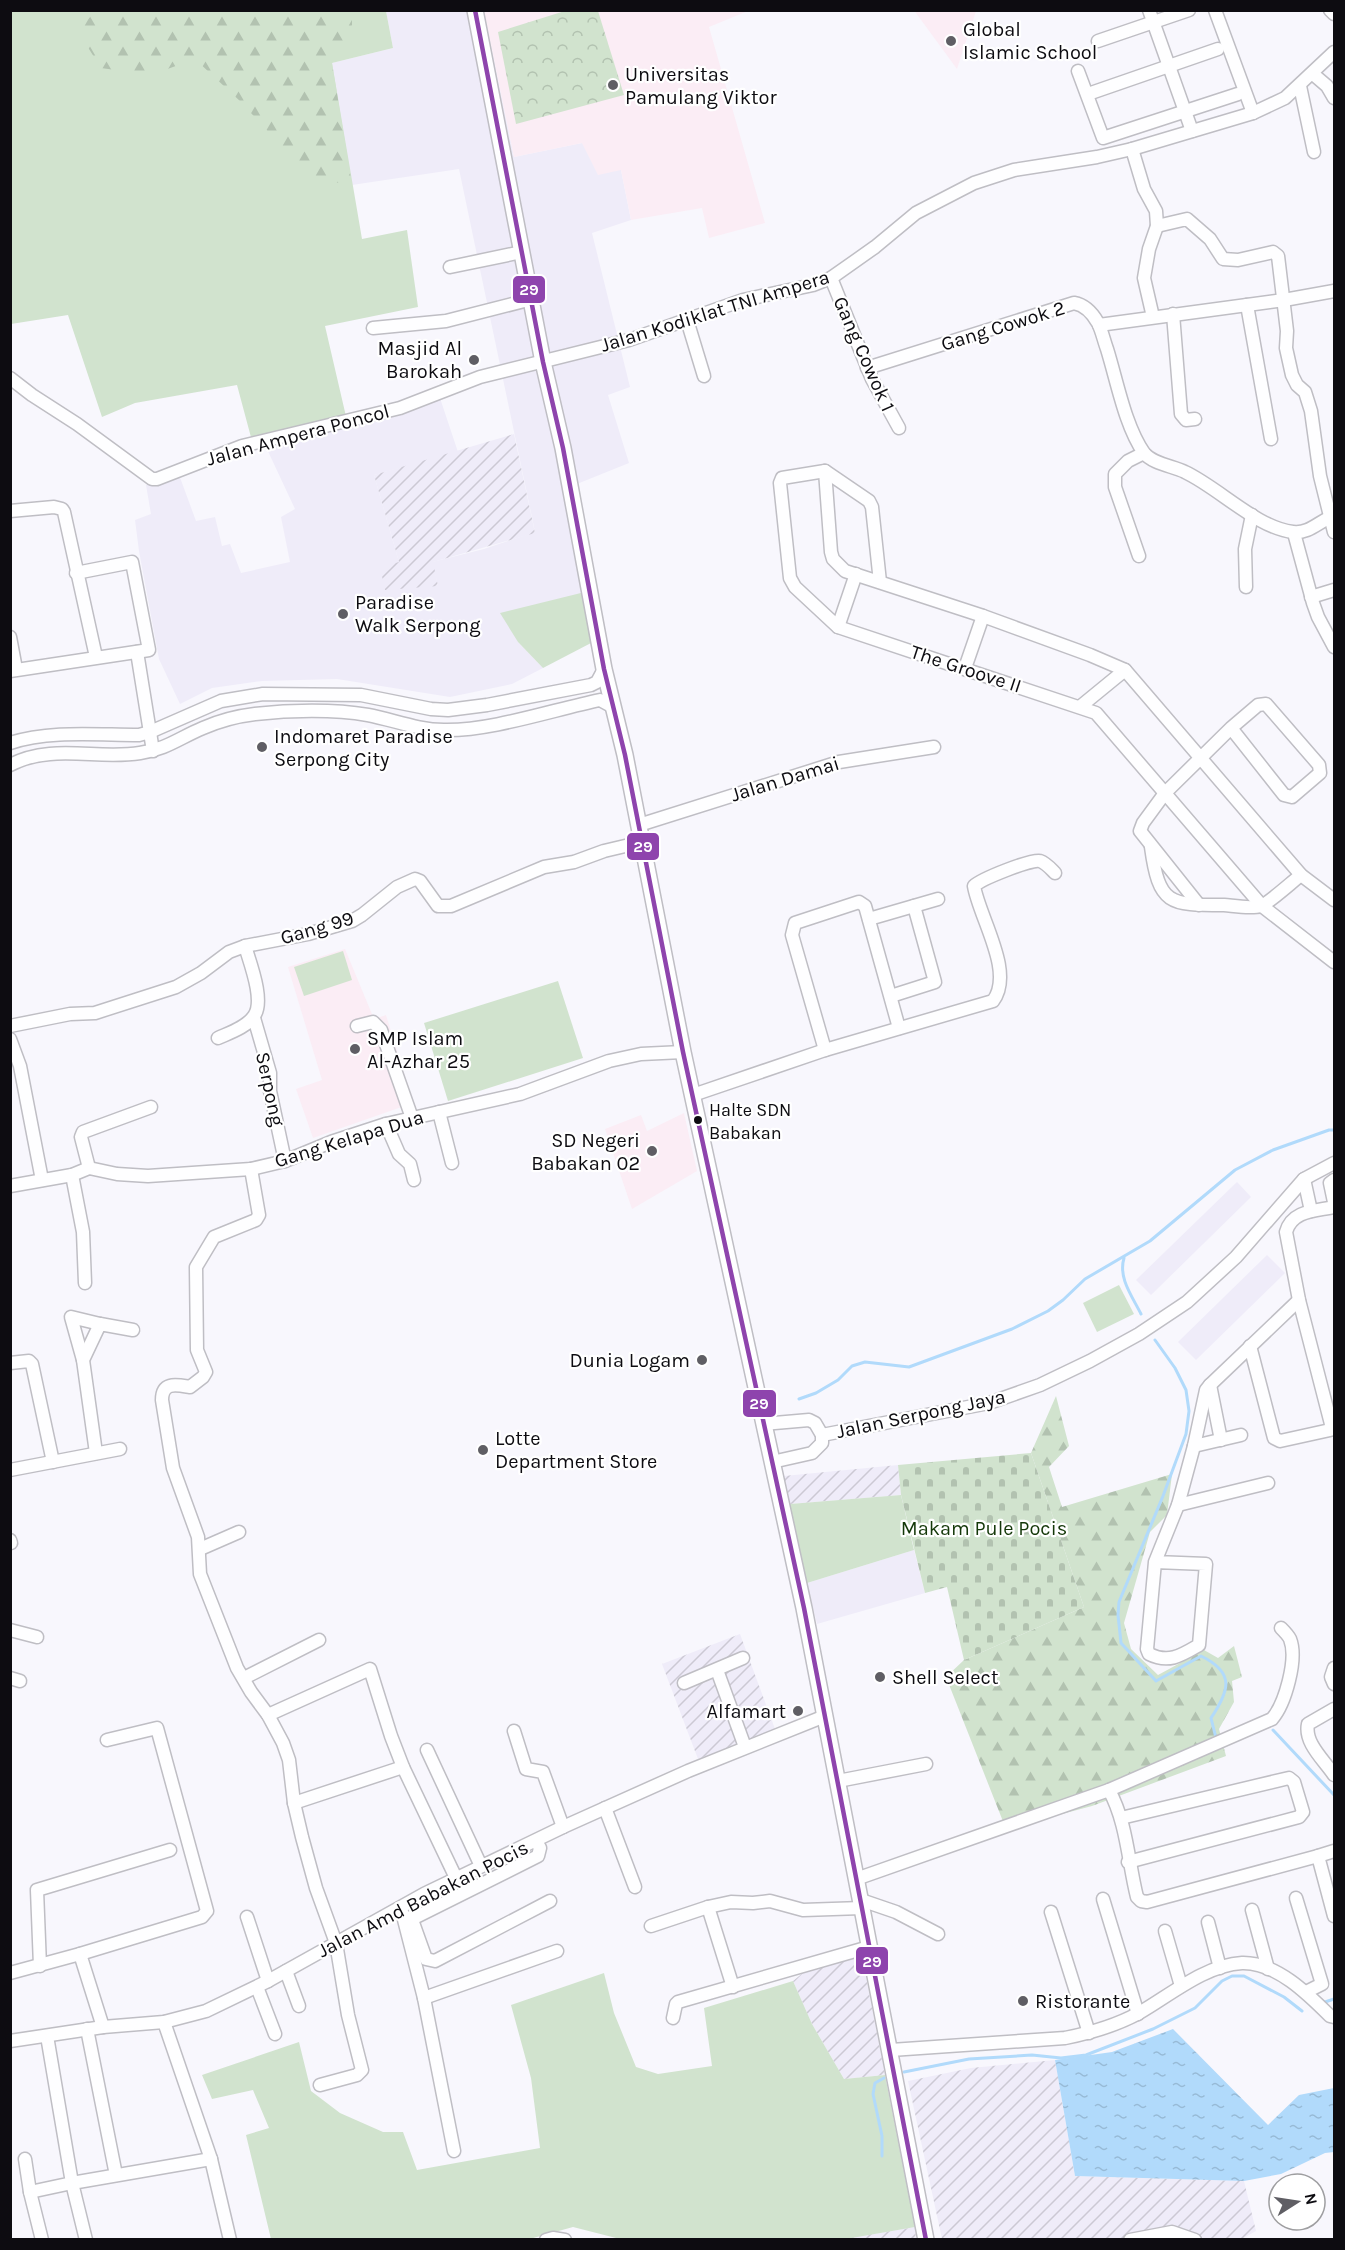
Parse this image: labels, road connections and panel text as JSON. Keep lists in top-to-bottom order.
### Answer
{
  "streets": {
    "street": [
      "Jalan Kodiklat TNI Ampera",
      "Gang Cowok 2",
      "Gang Cowok 1",
      "Jalan Ampera Poncol",
      "The Groove II",
      "Jalan Damai",
      "Gang 99",
      "Serpong",
      "Gang Kelapa Dua",
      "Jalan Serpong Jaya",
      "Jalan Amd Babakan Pocis"
    ]
  },
  "crossings": [
    ["Jalan Kodiklat TNI Ampera", "Gang Cowok 1"],
    ["Jalan Kodiklat TNI Ampera", "Jalan Ampera Poncol"],
    ["Gang Cowok 2", "Gang Cowok 1"],
    ["Serpong", "Gang Kelapa Dua"]
  ],
  "parks": ["Makam Pule Pocis"],
  "places": [
    "Global Islamic School",
    "Universitas Pamulang Viktor",
    "Masjid Al Barokah",
    "Paradise Walk Serpong",
    "Indomaret Paradise Serpong City",
    "SMP Islam Al-Azhar 25",
    "Halte SDN Babakan",
    "SD Negeri Babakan 02",
    "Dunia Logam",
    "Lotte Department Store",
    "Shell Select",
    "Alfamart",
    "Ristorante"
  ],
  "lines": ["transit line 29"],
  "north": "right"
}
